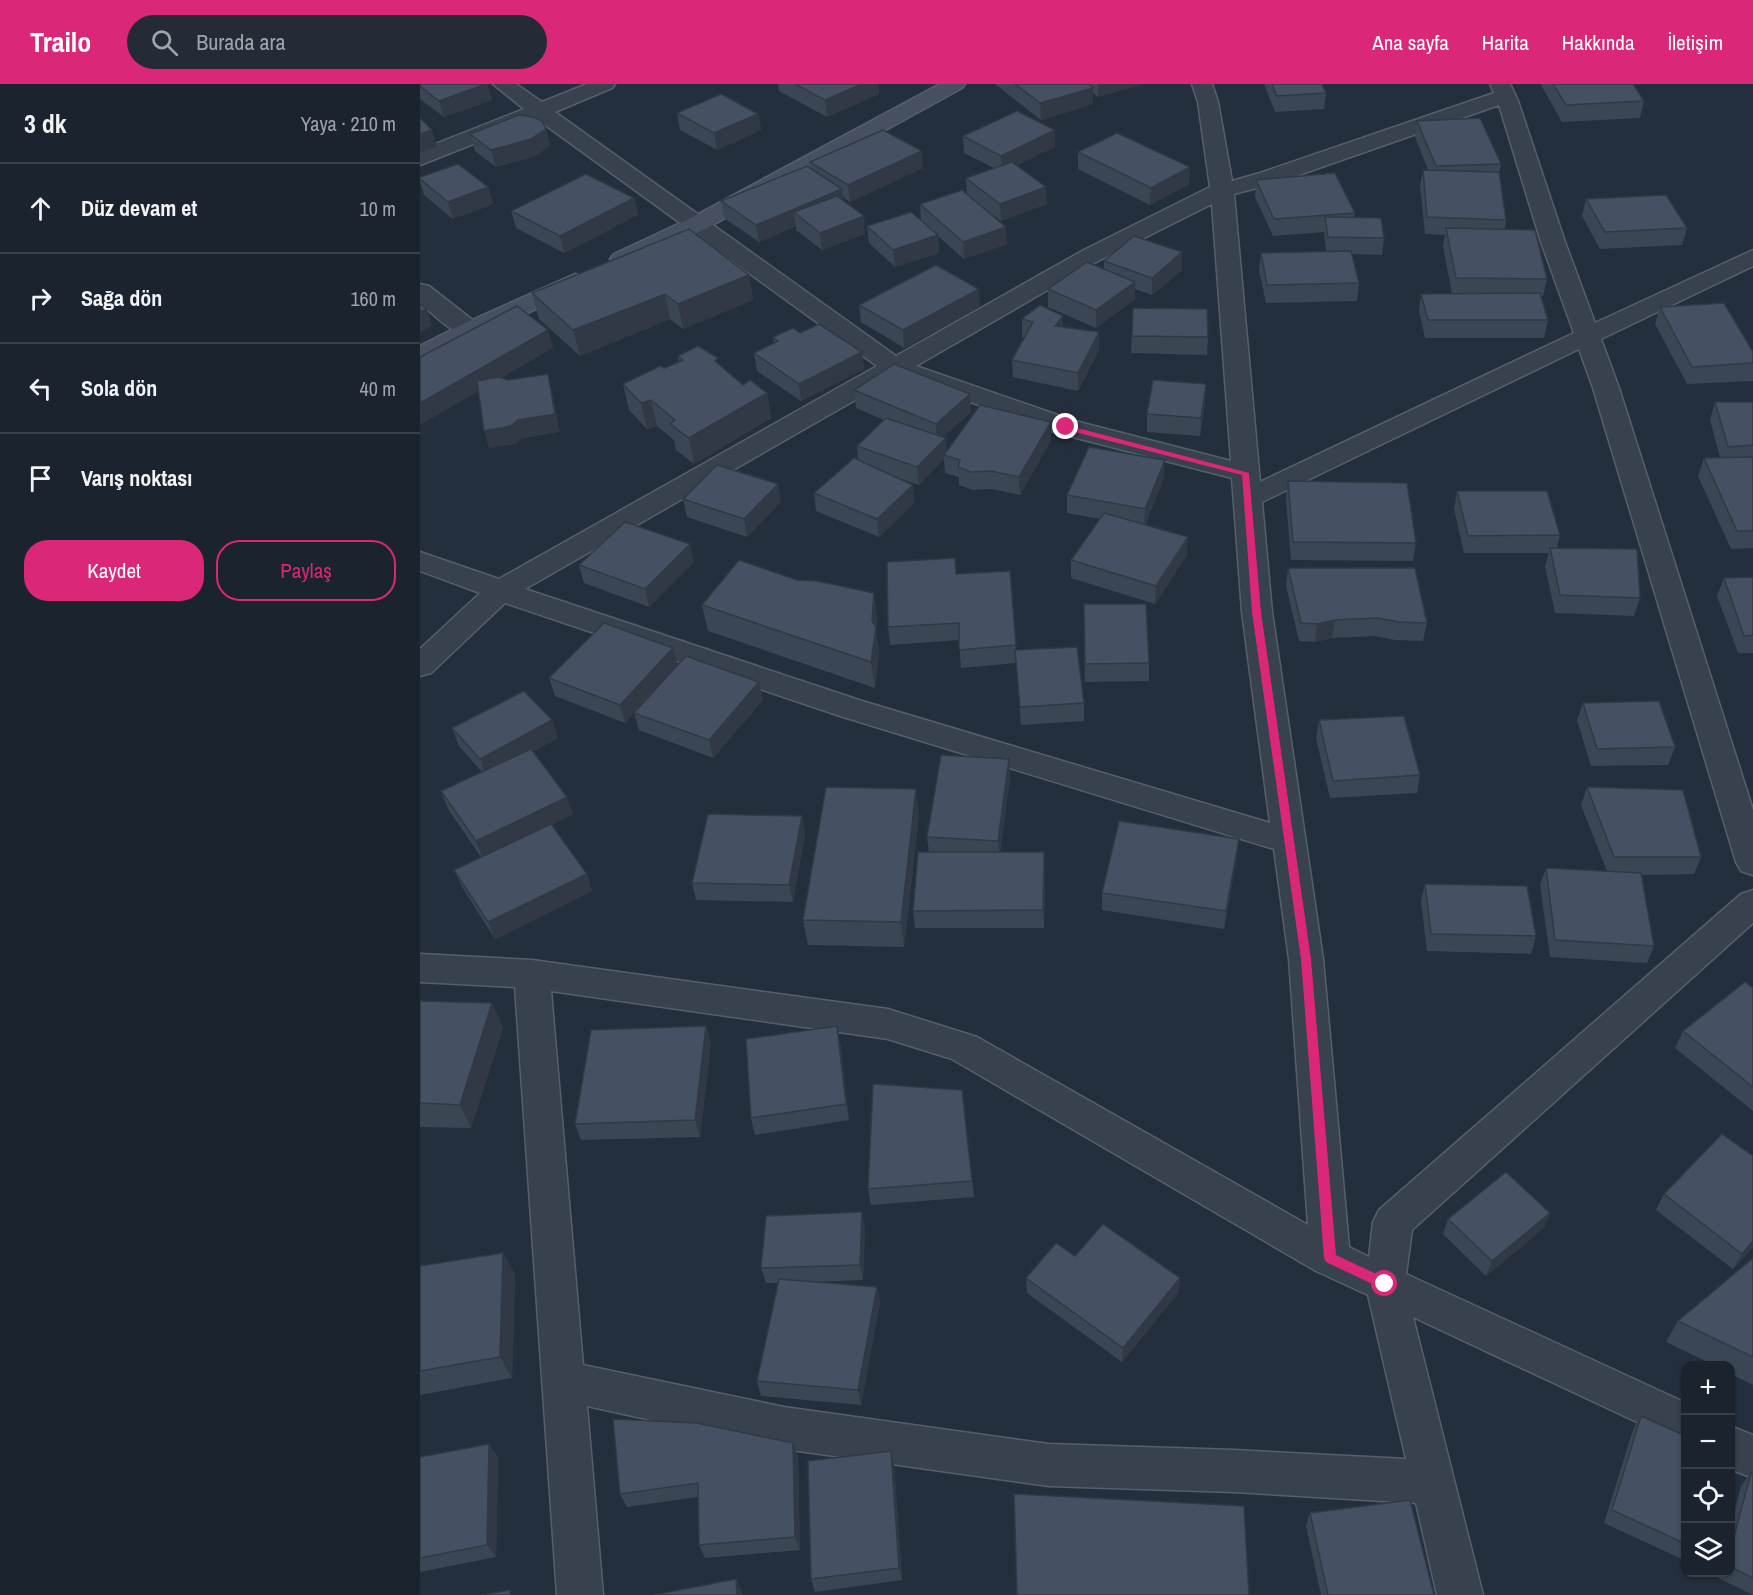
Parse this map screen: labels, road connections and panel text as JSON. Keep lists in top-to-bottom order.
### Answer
{
  "page": {
    "header": "Trailo",
    "search": "Burada ara",
    "nav": [
      "Ana sayfa",
      "Harita",
      "Hakkında",
      "İletişim"
    ],
    "heading": ["3 dk", "Yaya · 210 m"],
    "list": [
      ["Düz devam et", "10 m"],
      ["Sağa dön", "160 m"],
      ["Sola dön", "40 m"],
      "Varış noktası"
    ],
    "buttons": ["Kaydet", "Paylaş"],
    "map_buttons": ["+", "−"]
  }
}
